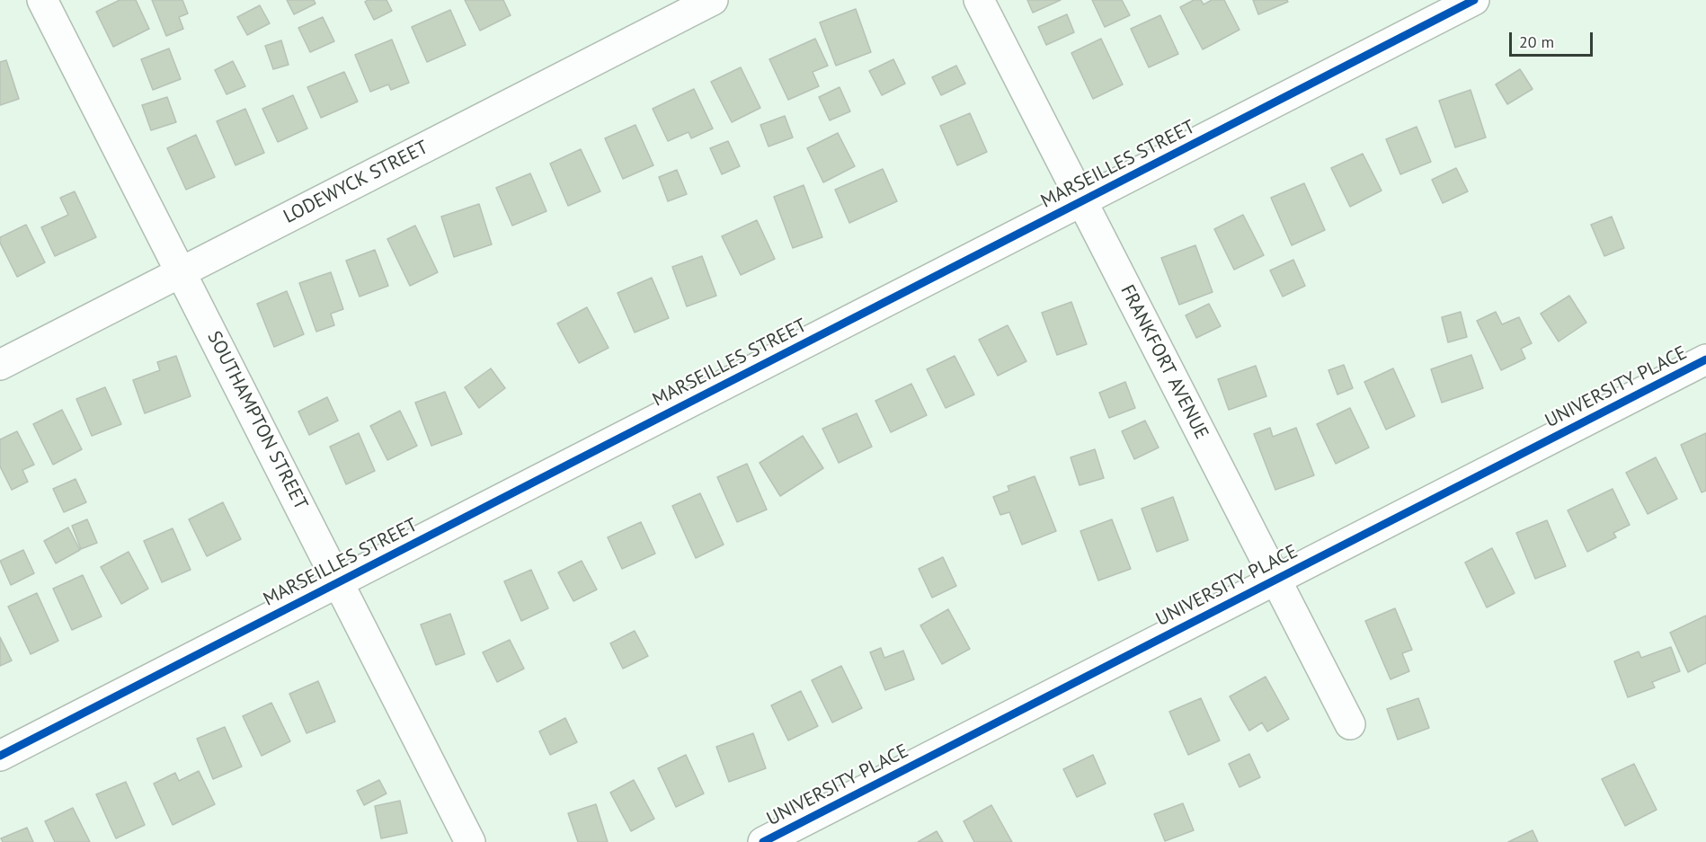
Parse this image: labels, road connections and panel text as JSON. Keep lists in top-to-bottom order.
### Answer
{
  "streets": {
    "street": [
      "MARSEILLES STREET",
      "LODEWYCK STREET",
      "FRANKFORT AVENUE",
      "UNIVERSITY PLACE",
      "SOUTHAMPTON STREET"
    ]
  },
  "crossings": [
    ["MARSEILLES STREET", "FRANKFORT AVENUE"],
    ["MARSEILLES STREET", "SOUTHAMPTON STREET"],
    ["LODEWYCK STREET", "SOUTHAMPTON STREET"],
    ["FRANKFORT AVENUE", "UNIVERSITY PLACE"]
  ],
  "scale_bar": "20 m"
}
